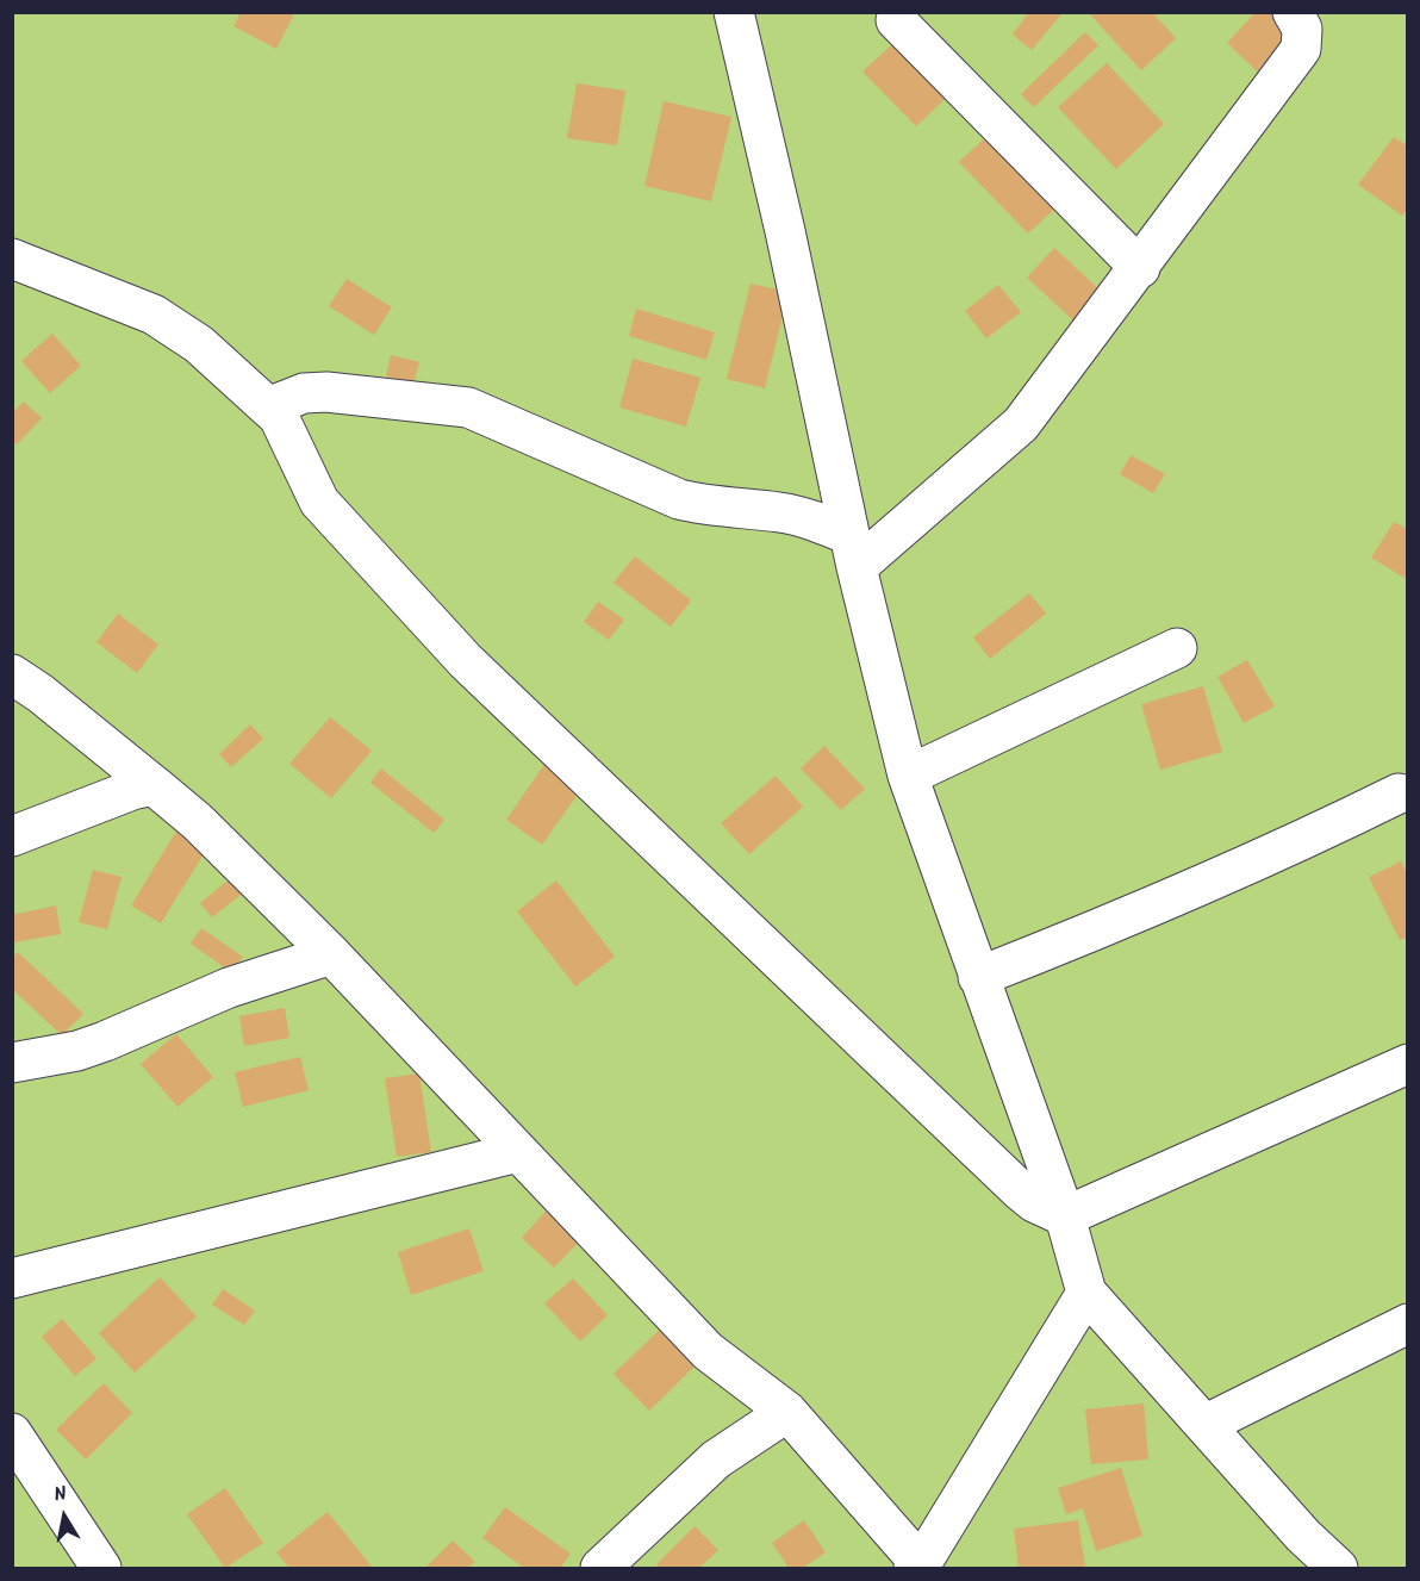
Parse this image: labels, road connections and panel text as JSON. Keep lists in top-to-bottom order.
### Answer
{
  "north": "top"
}
